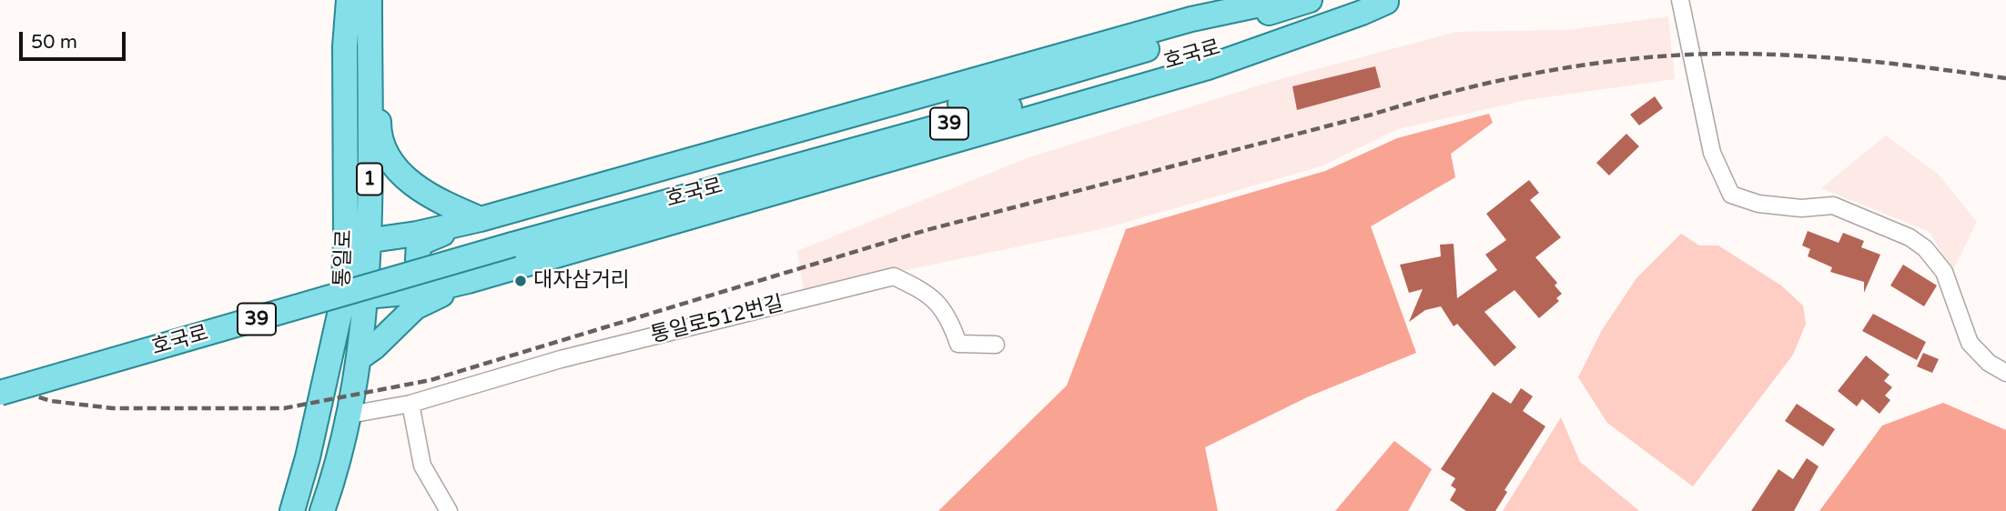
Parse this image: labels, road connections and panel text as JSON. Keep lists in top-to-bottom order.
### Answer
{
  "streets": {
    "main road": [
      "호국로",
      "39",
      "1",
      "통일로"
    ],
    "street": ["통일로512번길"]
  },
  "crossings": [
    ["통일로", "통일로512번길"]
  ],
  "places": ["대자삼거리"],
  "scale_bar": "50 m"
}
